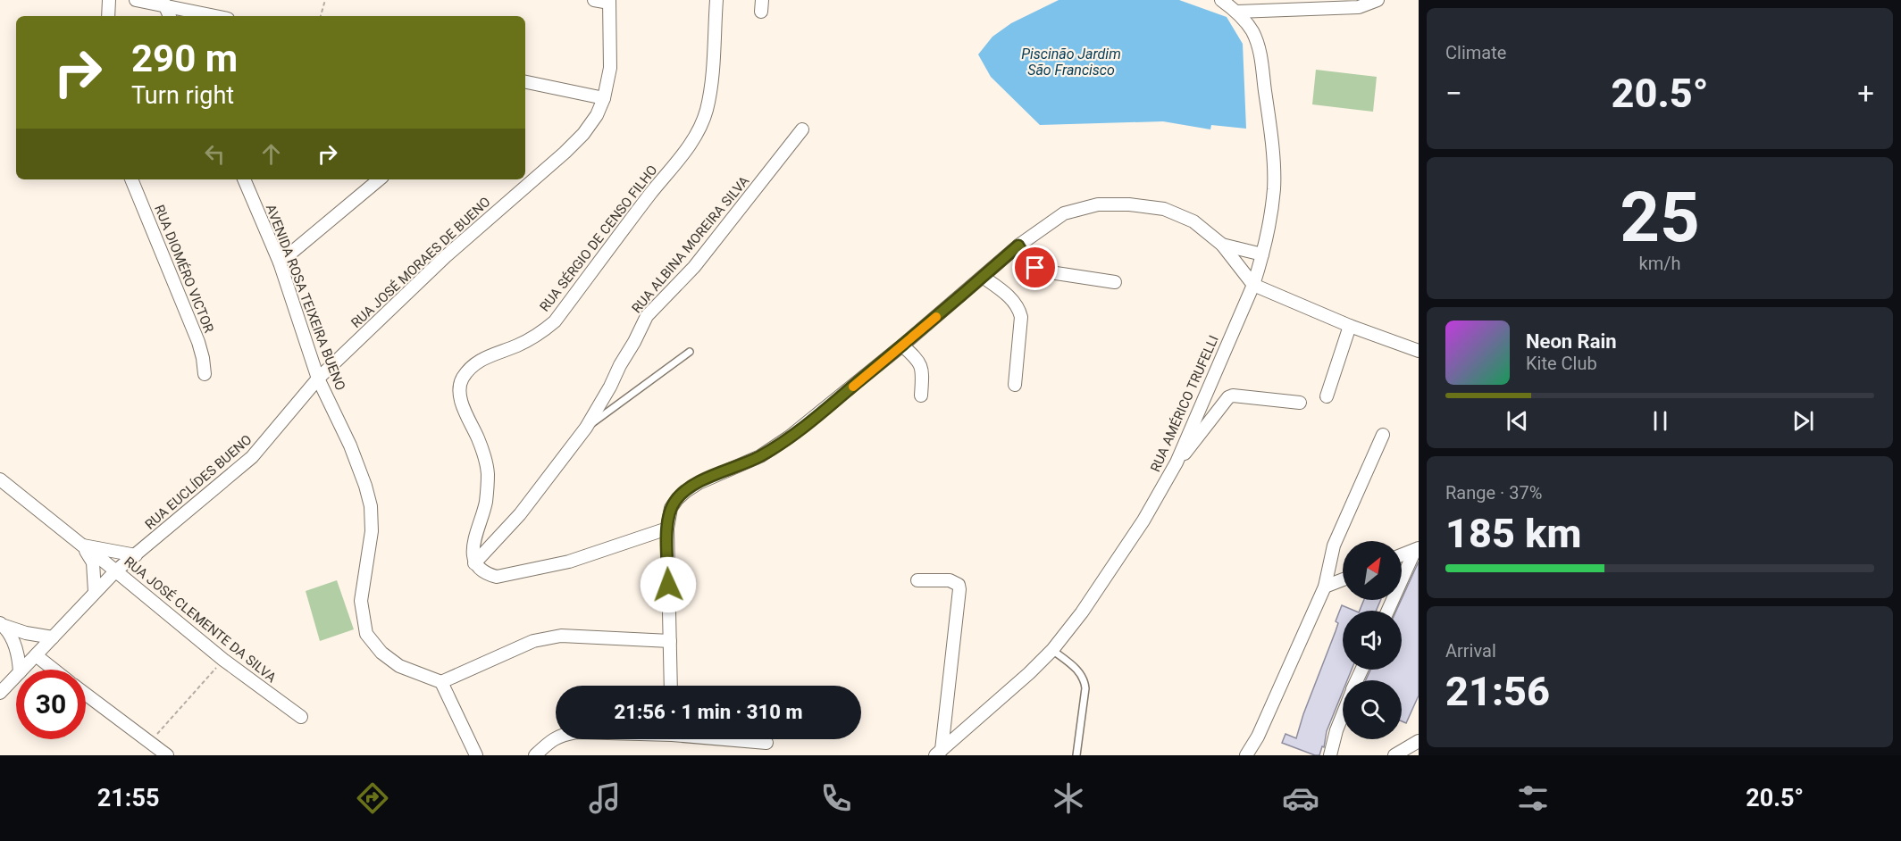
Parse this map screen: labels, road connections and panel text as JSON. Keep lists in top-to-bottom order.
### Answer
{
  "streets": {
    "street": [
      "RUA SÉRGIO DE CENSO FILHO",
      "RUA ALBINA MOREIRA SILVA",
      "RUA JOSÉ MORAES DE BUENO",
      "RUA DIOMÉRO VICTOR",
      "AVENIDA ROSA TEIXEIRA BUENO",
      "RUA AMÉRICO TRUFELLI",
      "RUA EUCLÍDES BUENO",
      "RUA JOSÉ CLEMENTE DA SILVA"
    ]
  },
  "crossings": [
    ["RUA SÉRGIO DE CENSO FILHO", "RUA ALBINA MOREIRA SILVA"],
    ["RUA JOSÉ MORAES DE BUENO", "AVENIDA ROSA TEIXEIRA BUENO"],
    ["RUA JOSÉ MORAES DE BUENO", "RUA EUCLÍDES BUENO"],
    ["AVENIDA ROSA TEIXEIRA BUENO", "RUA EUCLÍDES BUENO"],
    ["RUA EUCLÍDES BUENO", "RUA JOSÉ CLEMENTE DA SILVA"]
  ],
  "water": ["Piscinão Jardim São Francisco"],
  "north": "top right",
  "page": {
    "tile": [
      "Climate",
      ["25", "km/h"],
      ["Range · 37%", "185 km"],
      ["Arrival", "21:56"]
    ],
    "turn": ["290 m", "Turn right"],
    "heat": ["−", "20.5°", "+"],
    "song": ["Neon Rain", "Kite Club"],
    "limit": "30",
    "trip": "21:56 · 1 min · 310 m",
    "tabs": ["21:55", "20.5°"]
  }
}
